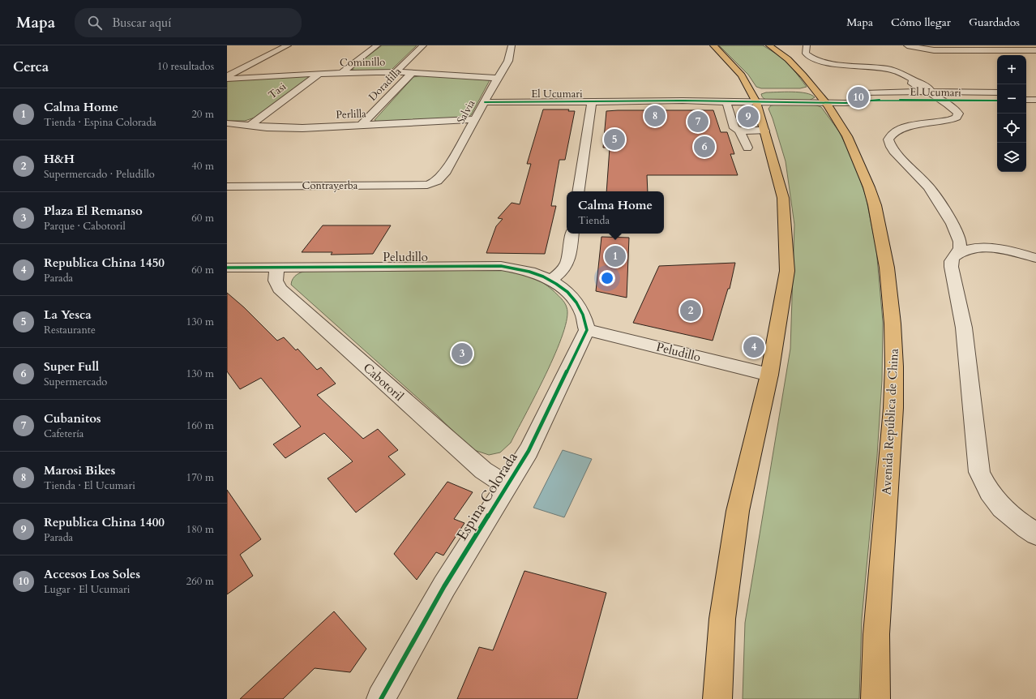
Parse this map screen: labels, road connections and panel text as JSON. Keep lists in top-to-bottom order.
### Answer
{
  "streets": {
    "main road": ["Avenida República de China"],
    "street": [
      "Cominillo",
      "Doradilla",
      "Tasi",
      "El Ucumari",
      "Salvia",
      "Perlilla",
      "Contrayerba",
      "Peludillo",
      "Cabotoril",
      "Espina Colorada"
    ]
  },
  "crossings": [
    ["Cominillo", "Doradilla"],
    ["Cominillo", "Tasi"],
    ["Cominillo", "Salvia"],
    ["Doradilla", "Perlilla"],
    ["Tasi", "Perlilla"],
    ["El Ucumari", "Salvia"],
    ["Salvia", "Perlilla"],
    ["Salvia", "Contrayerba"],
    ["Peludillo", "Cabotoril"],
    ["Peludillo", "Espina Colorada"],
    ["Cabotoril", "Espina Colorada"]
  ],
  "page": {
    "header": "Mapa",
    "search": "Buscar aquí",
    "nav": ["Mapa", "Cómo llegar", "Guardados"],
    "heading": ["Cerca", "10 resultados"],
    "map_buttons": ["+", "−"],
    "pins": [
      "10",
      "8",
      "9",
      "7",
      "5",
      "6",
      "1",
      "2",
      "4",
      "3"
    ],
    "list": [
      {
        "mark": "1",
        "name": "Calma Home",
        "note": "Tienda · Espina Colorada",
        "value": "20 m"
      },
      {
        "mark": "2",
        "name": "H&H",
        "note": "Supermercado · Peludillo",
        "value": "40 m"
      },
      {
        "mark": "3",
        "name": "Plaza El Remanso",
        "note": "Parque · Cabotoril",
        "value": "60 m"
      },
      {
        "mark": "4",
        "name": "Republica China 1450",
        "note": "Parada",
        "value": "60 m"
      },
      {
        "mark": "5",
        "name": "La Yesca",
        "note": "Restaurante",
        "value": "130 m"
      },
      {
        "mark": "6",
        "name": "Super Full",
        "note": "Supermercado",
        "value": "130 m"
      },
      {
        "mark": "7",
        "name": "Cubanitos",
        "note": "Cafetería",
        "value": "160 m"
      },
      {
        "mark": "8",
        "name": "Marosi Bikes",
        "note": "Tienda · El Ucumari",
        "value": "170 m"
      },
      {
        "mark": "9",
        "name": "Republica China 1400",
        "note": "Parada",
        "value": "180 m"
      },
      {
        "mark": "10",
        "name": "Accesos Los Soles",
        "note": "Lugar · El Ucumari",
        "value": "260 m"
      }
    ],
    "popup": ["Calma Home", "Tienda"]
  }
}
